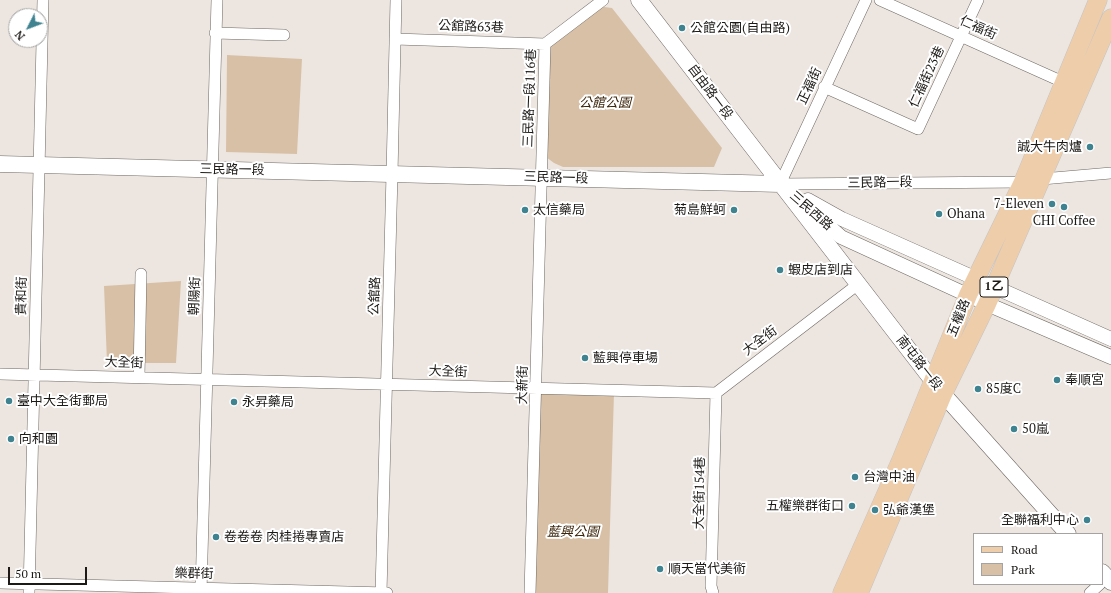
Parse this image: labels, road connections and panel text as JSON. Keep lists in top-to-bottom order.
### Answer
{
  "streets": {
    "main road": [
      "自由路一段",
      "三民路一段",
      "1乙",
      "五權路",
      "南屯路一段"
    ],
    "street": [
      "公舘路63巷",
      "仁福街",
      "仁福街23巷",
      "正福街",
      "三民路一段116巷",
      "三民西路",
      "貴和街",
      "朝陽街",
      "公舘路",
      "大全街",
      "大新街",
      "大全街154巷",
      "樂群街"
    ]
  },
  "crossings": [
    ["公舘路63巷", "三民路一段116巷"],
    ["公舘路63巷", "公舘路"],
    ["仁福街", "仁福街23巷"],
    ["仁福街", "五權路"],
    ["仁福街23巷", "正福街"],
    ["正福街", "自由路一段"],
    ["正福街", "三民路一段"],
    ["正福街", "三民西路"],
    ["正福街", "南屯路一段"],
    ["自由路一段", "三民路一段"],
    ["自由路一段", "三民西路"],
    ["自由路一段", "南屯路一段"],
    ["三民路一段116巷", "三民路一段"],
    ["三民路一段116巷", "大新街"],
    ["三民路一段", "三民西路"],
    ["三民路一段", "貴和街"],
    ["三民路一段", "朝陽街"],
    ["三民路一段", "公舘路"],
    ["三民路一段", "五權路"],
    ["三民路一段", "南屯路一段"],
    ["三民路一段", "大新街"],
    ["三民西路", "五權路"],
    ["三民西路", "南屯路一段"],
    ["貴和街", "大全街"],
    ["貴和街", "樂群街"],
    ["朝陽街", "大全街"],
    ["朝陽街", "樂群街"],
    ["公舘路", "大全街"],
    ["公舘路", "樂群街"],
    ["五權路", "南屯路一段"],
    ["大全街", "南屯路一段"],
    ["大全街", "大新街"],
    ["大全街", "大全街154巷"]
  ],
  "parks": ["公館公園", "藍興公園"],
  "places": [
    "公館公園(自由路)",
    "誠大牛肉爐",
    "7-Eleven",
    "CHI Coffee",
    "太信藥局",
    "菊島鮮蚵",
    "Ohana",
    "蝦皮店到店",
    "藍興停車場",
    "奉順宮",
    "85度C",
    "臺中大全街郵局",
    "永昇藥局",
    "50嵐",
    "向和園",
    "台灣中油",
    "五權樂群街口",
    "弘爺漢堡",
    "全聯福利中心",
    "卷卷卷 肉桂捲專賣店",
    "順天當代美術"
  ],
  "legend": ["Road", "Park"],
  "scale_bar": "50 m",
  "north": "bottom left"
}
